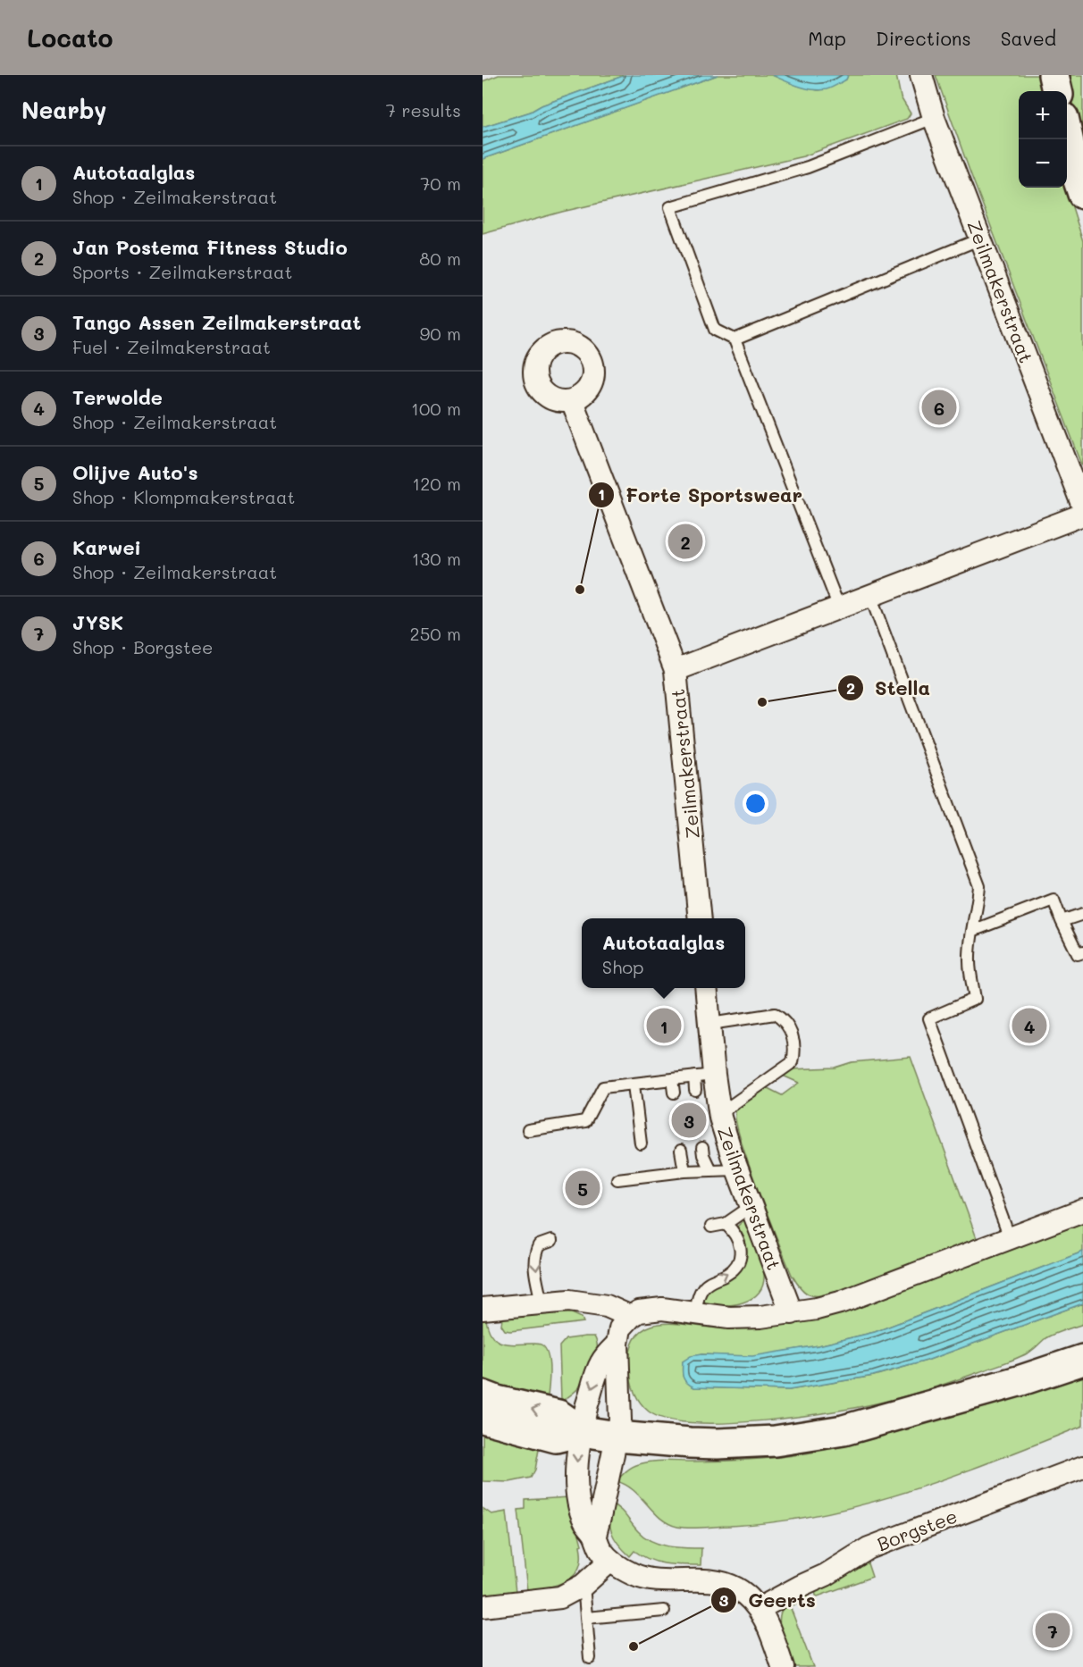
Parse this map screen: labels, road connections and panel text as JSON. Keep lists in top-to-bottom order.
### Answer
{
  "streets": {
    "street": ["Zeilmakerstraat", "Borgstee"]
  },
  "places": ["Forte Sportswear", "Stella", "Geerts"],
  "page": {
    "header": "Locato",
    "nav": ["Map", "Directions", "Saved"],
    "heading": ["Nearby", "7 results"],
    "map_buttons": ["+", "−"],
    "list": [
      {
        "mark": "1",
        "name": "Autotaalglas",
        "note": "Shop · Zeilmakerstraat",
        "value": "70 m"
      },
      {
        "mark": "2",
        "name": "Jan Postema Fitness Studio",
        "note": "Sports · Zeilmakerstraat",
        "value": "80 m"
      },
      {
        "mark": "3",
        "name": "Tango Assen Zeilmakerstraat",
        "note": "Fuel · Zeilmakerstraat",
        "value": "90 m"
      },
      {
        "mark": "4",
        "name": "Terwolde",
        "note": "Shop · Zeilmakerstraat",
        "value": "100 m"
      },
      {
        "mark": "5",
        "name": "Olijve Auto's",
        "note": "Shop · Klompmakerstraat",
        "value": "120 m"
      },
      {
        "mark": "6",
        "name": "Karwei",
        "note": "Shop · Zeilmakerstraat",
        "value": "130 m"
      },
      {
        "mark": "7",
        "name": "JYSK",
        "note": "Shop · Borgstee",
        "value": "250 m"
      }
    ],
    "pins": [
      "6",
      "2",
      "1",
      "4",
      "3",
      "5",
      "7"
    ],
    "popup": ["Autotaalglas", "Shop"]
  }
}
